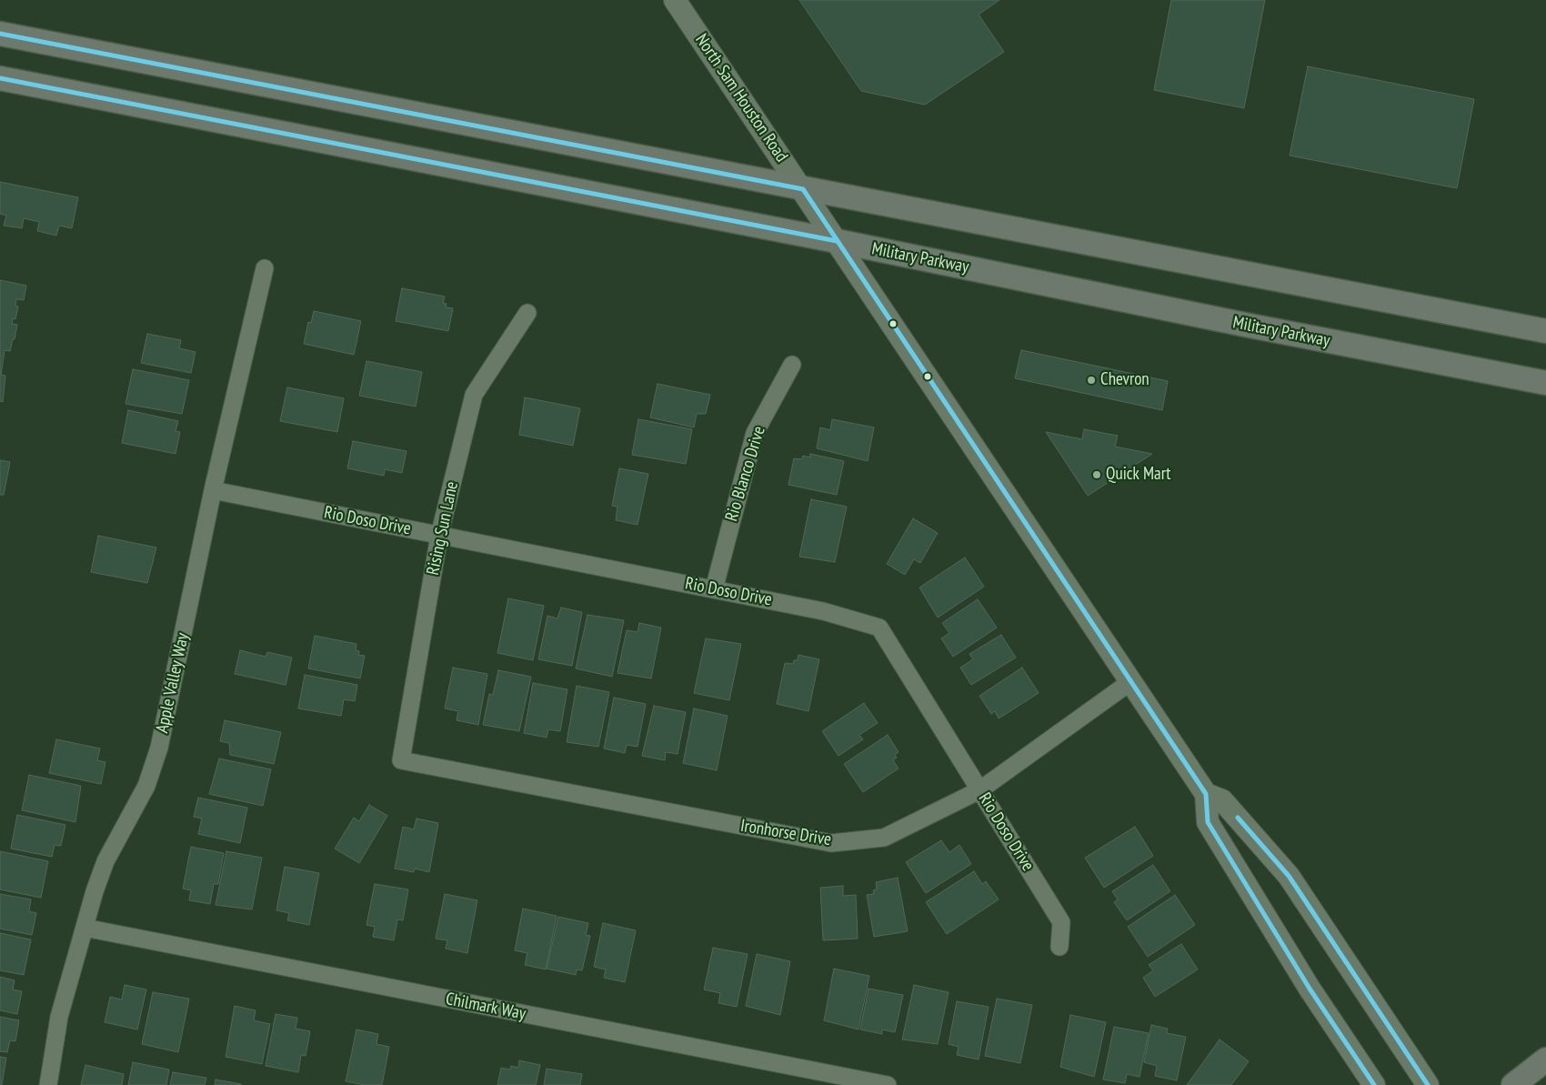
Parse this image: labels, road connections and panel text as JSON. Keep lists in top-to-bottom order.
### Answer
{
  "streets": {
    "main road": ["Military Parkway"],
    "street": [
      "North Sam Houston Road",
      "Rio Blanco Drive",
      "Rio Doso Drive",
      "Rising Sun Lane",
      "Apple Valley Way",
      "Ironhorse Drive",
      "Chilmark Way"
    ]
  },
  "crossings": [
    ["North Sam Houston Road", "Military Parkway"],
    ["North Sam Houston Road", "Ironhorse Drive"],
    ["Rio Blanco Drive", "Rio Doso Drive"],
    ["Rio Doso Drive", "Rising Sun Lane"],
    ["Rio Doso Drive", "Apple Valley Way"],
    ["Rio Doso Drive", "Ironhorse Drive"],
    ["Rising Sun Lane", "Ironhorse Drive"],
    ["Apple Valley Way", "Chilmark Way"]
  ],
  "places": ["Chevron", "Quick Mart"]
}
